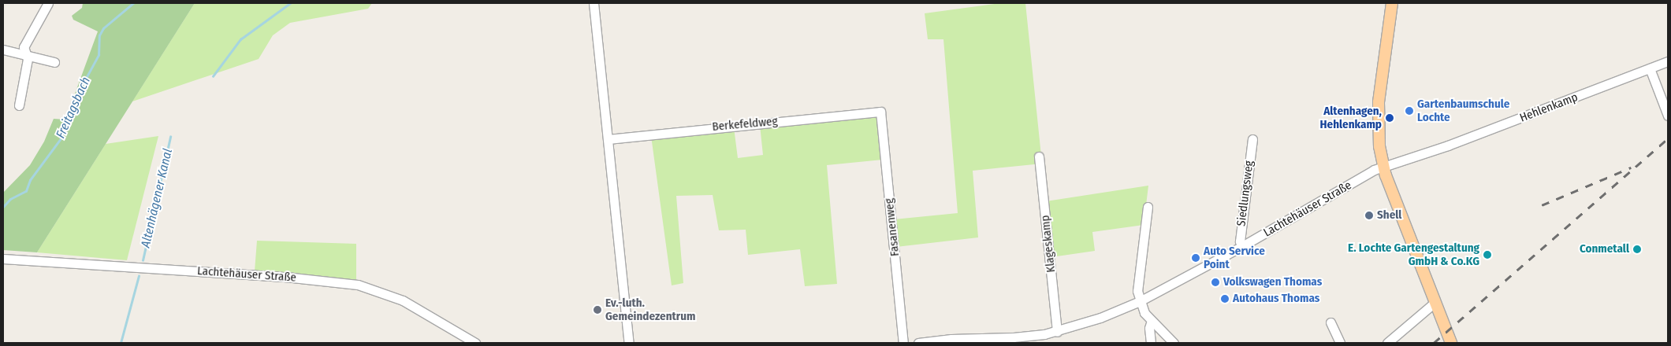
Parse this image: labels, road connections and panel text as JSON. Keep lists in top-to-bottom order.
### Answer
{
  "streets": {
    "street": [
      "Hehlenkamp",
      "Berkefeldweg",
      "Siedlungsweg",
      "Lachtehäuser Straße",
      "Fasanenweg",
      "Klageskamp"
    ]
  },
  "crossings": [
    ["Hehlenkamp", "Lachtehäuser Straße"],
    ["Berkefeldweg", "Fasanenweg"],
    ["Siedlungsweg", "Lachtehäuser Straße"],
    ["Lachtehäuser Straße", "Klageskamp"]
  ],
  "water": ["Freitagsbach", "Altenhägener Kanal"],
  "places": [
    "Gartenbaumschule Lochte",
    "Altenhagen, Hehlenkamp",
    "Shell",
    "Conmetall",
    "E. Lochte Gartengestaltung GmbH & Co.KG",
    "Auto Service Point",
    "Volkswagen Thomas",
    "Autohaus Thomas",
    "Ev.-luth. Gemeindezentrum"
  ]
}
